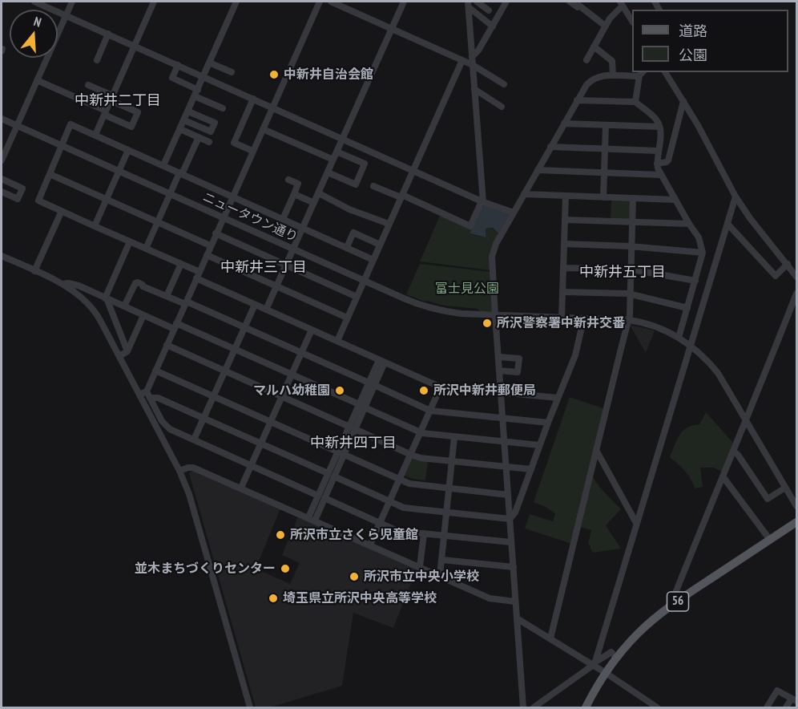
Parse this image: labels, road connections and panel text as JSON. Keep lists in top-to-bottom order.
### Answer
{
  "streets": {
    "main road": ["56"],
    "street": ["ニュータウン通り"]
  },
  "districts": [
    "中新井二丁目",
    "中新井三丁目",
    "中新井五丁目",
    "中新井四丁目"
  ],
  "parks": ["富士見公園"],
  "places": [
    "中新井自治会館",
    "所沢警察署中新井交番",
    "マルハ幼稚園",
    "所沢中新井郵便局",
    "所沢市立さくら児童館",
    "並木まちづくりセンター",
    "所沢市立中央小学校",
    "埼玉県立所沢中央高等学校"
  ],
  "legend": ["道路", "公園"],
  "north": "top"
}
